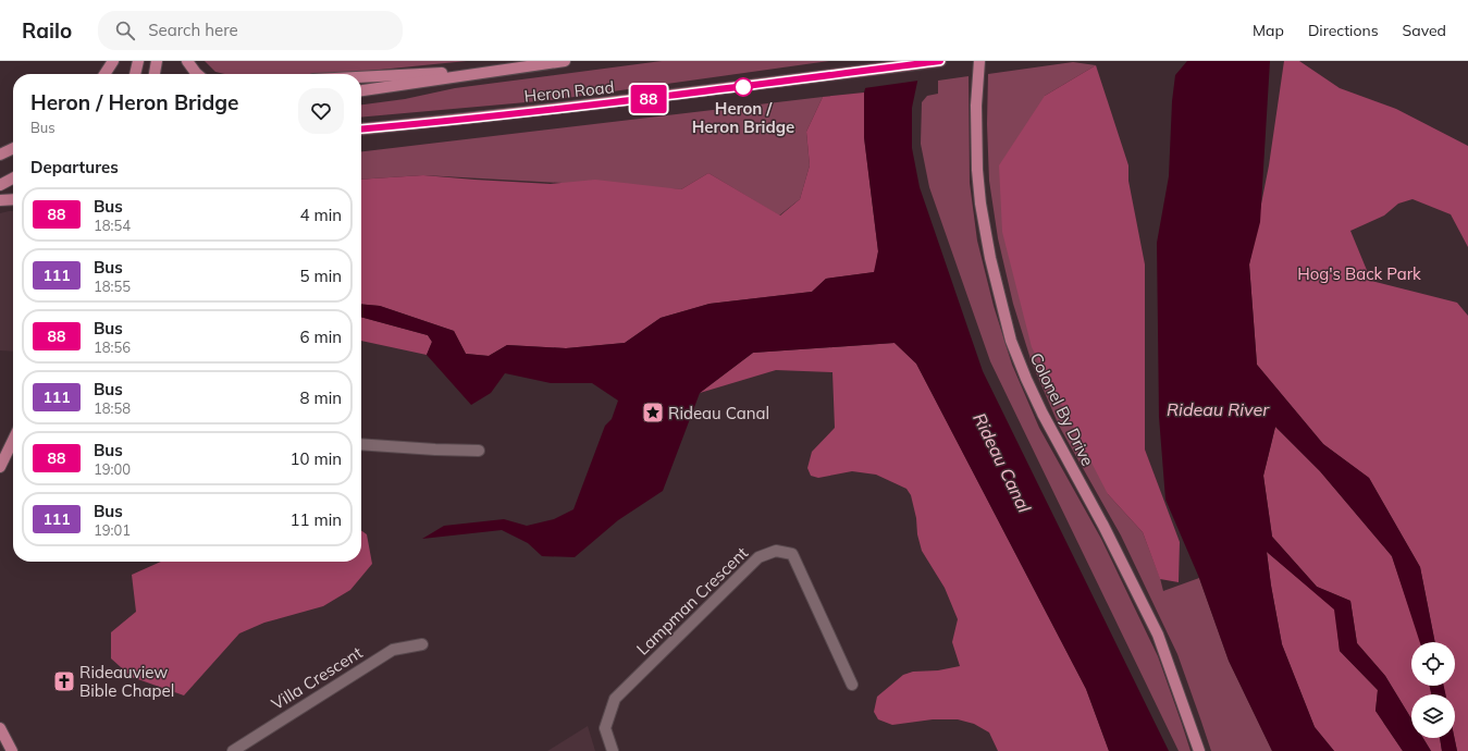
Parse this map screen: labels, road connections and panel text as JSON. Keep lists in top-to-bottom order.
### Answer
{
  "streets": {
    "main road": ["Heron Road", "Colonel By Drive"],
    "street": ["Lampman Crescent", "Villa Crescent"]
  },
  "water": ["Rideau River", "Rideau Canal"],
  "parks": ["Hog's Back Park"],
  "places": {
    "other": ["Heron / Heron Bridge"],
    "place": ["Rideau Canal"],
    "church": ["Rideauview Bible Chapel"]
  },
  "lines": ["bus line 88"],
  "page": {
    "header": "Railo",
    "search": "Search here",
    "nav": ["Map", "Directions", "Saved"],
    "on_map": "88",
    "heading": [
      ["Heron / Heron Bridge", "Bus"],
      "Departures"
    ],
    "list": [
      {
        "mark": "88",
        "name": "Bus",
        "note": "18:54",
        "value": "4 min"
      },
      {
        "mark": "111",
        "name": "Bus",
        "note": "18:55",
        "value": "5 min"
      },
      {
        "mark": "88",
        "name": "Bus",
        "note": "18:56",
        "value": "6 min"
      },
      {
        "mark": "111",
        "name": "Bus",
        "note": "18:58",
        "value": "8 min"
      },
      {
        "mark": "88",
        "name": "Bus",
        "note": "19:00",
        "value": "10 min"
      },
      {
        "mark": "111",
        "name": "Bus",
        "note": "19:01",
        "value": "11 min"
      }
    ]
  }
}
